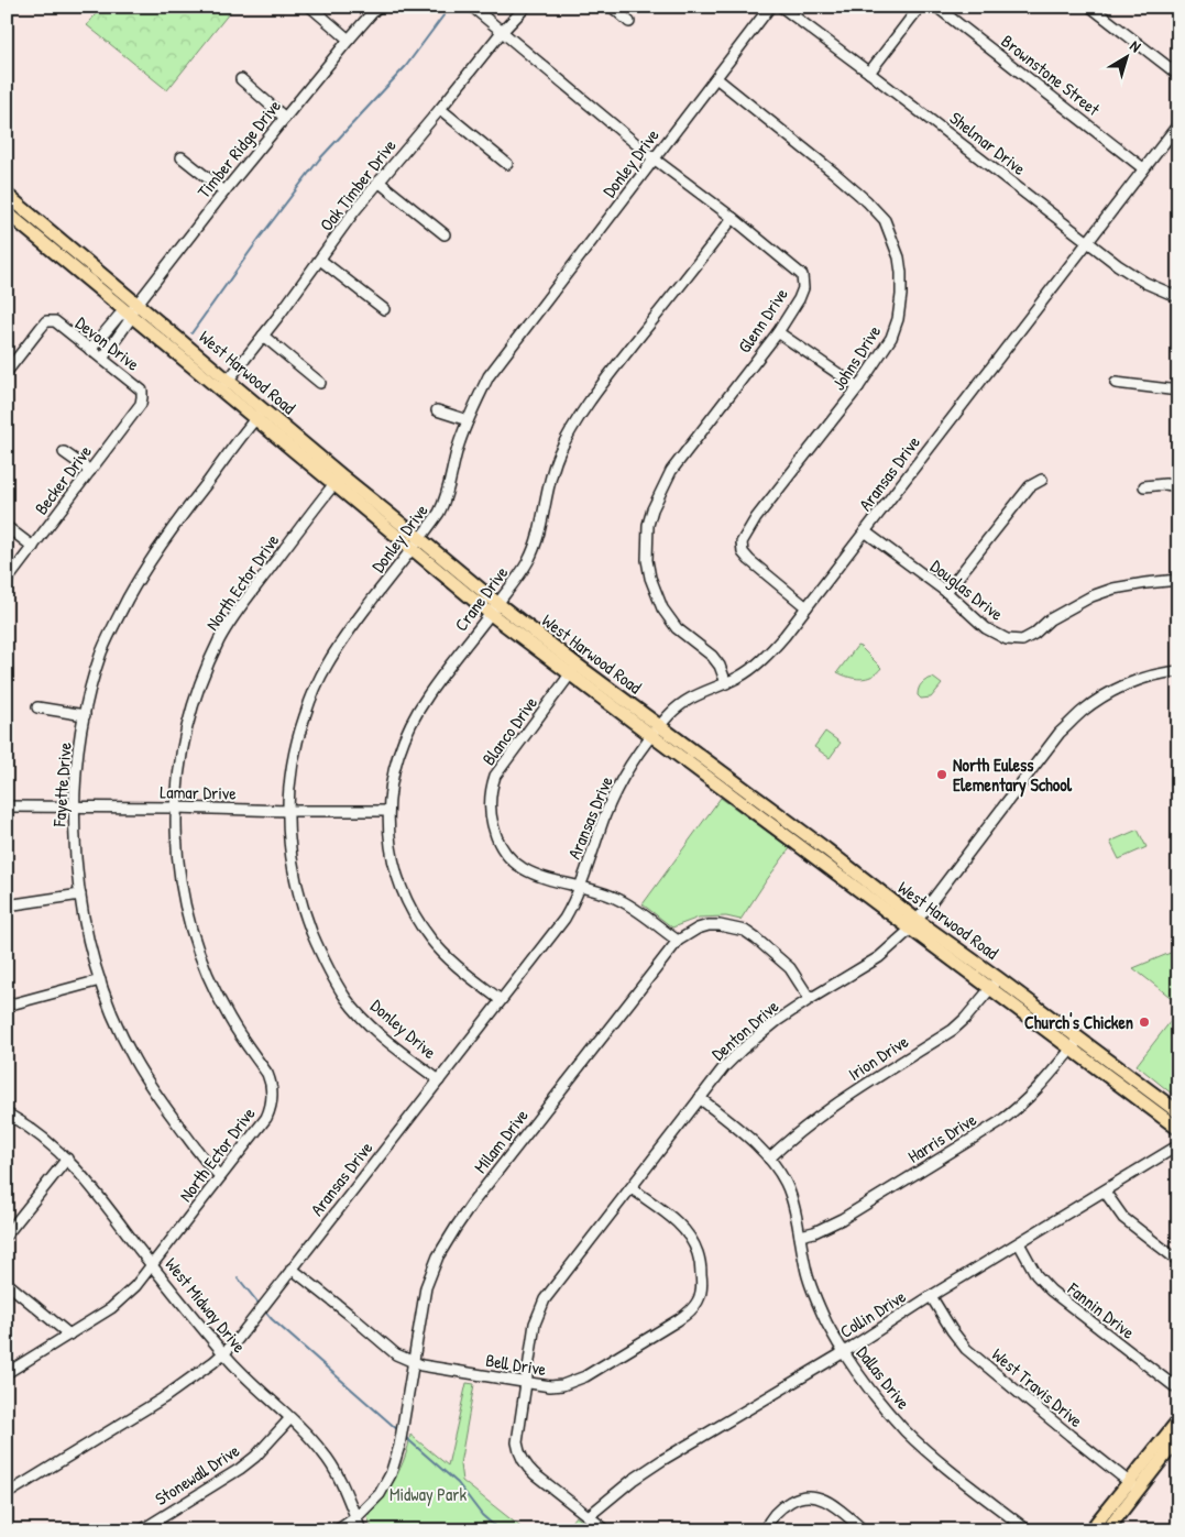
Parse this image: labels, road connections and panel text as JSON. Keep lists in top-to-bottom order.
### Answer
{
  "streets": {
    "main road": ["West Harwood Road"],
    "street": [
      "Brownstone Street",
      "Shelmar Drive",
      "Timber Ridge Drive",
      "Donley Drive",
      "Oak Timber Drive",
      "Glenn Drive",
      "Devon Drive",
      "Johns Drive",
      "Aransas Drive",
      "Becker Drive",
      "North Ector Drive",
      "Douglas Drive",
      "Crane Drive",
      "Blanco Drive",
      "Fayette Drive",
      "Lamar Drive",
      "Denton Drive",
      "Irion Drive",
      "Harris Drive",
      "Milam Drive",
      "West Midway Drive",
      "Fannin Drive",
      "Collin Drive",
      "Bell Drive",
      "Dallas Drive",
      "West Travis Drive",
      "Stonewall Drive"
    ]
  },
  "crossings": [
    ["Brownstone Street", "Aransas Drive"],
    ["Shelmar Drive", "Aransas Drive"],
    ["Timber Ridge Drive", "West Harwood Road"],
    ["Donley Drive", "Glenn Drive"],
    ["Donley Drive", "Johns Drive"],
    ["Donley Drive", "West Harwood Road"],
    ["Donley Drive", "Aransas Drive"],
    ["Donley Drive", "Lamar Drive"],
    ["Oak Timber Drive", "Glenn Drive"],
    ["Oak Timber Drive", "West Harwood Road"],
    ["Glenn Drive", "Aransas Drive"],
    ["Glenn Drive", "Crane Drive"],
    ["Devon Drive", "Becker Drive"],
    ["Johns Drive", "Aransas Drive"],
    ["West Harwood Road", "Aransas Drive"],
    ["West Harwood Road", "North Ector Drive"],
    ["West Harwood Road", "Crane Drive"],
    ["West Harwood Road", "Blanco Drive"],
    ["West Harwood Road", "Fayette Drive"],
    ["West Harwood Road", "Denton Drive"],
    ["West Harwood Road", "Irion Drive"],
    ["West Harwood Road", "Harris Drive"],
    ["Aransas Drive", "Douglas Drive"],
    ["Aransas Drive", "Crane Drive"],
    ["Aransas Drive", "Blanco Drive"],
    ["Aransas Drive", "West Midway Drive"],
    ["Aransas Drive", "Bell Drive"],
    ["North Ector Drive", "Fayette Drive"],
    ["North Ector Drive", "Lamar Drive"],
    ["North Ector Drive", "West Midway Drive"],
    ["Crane Drive", "Lamar Drive"],
    ["Blanco Drive", "Milam Drive"],
    ["Fayette Drive", "Lamar Drive"],
    ["Denton Drive", "Milam Drive"],
    ["Denton Drive", "Collin Drive"],
    ["Denton Drive", "Bell Drive"],
    ["Denton Drive", "Dallas Drive"],
    ["Irion Drive", "Dallas Drive"],
    ["Harris Drive", "Dallas Drive"],
    ["Milam Drive", "West Midway Drive"],
    ["Milam Drive", "Bell Drive"],
    ["West Midway Drive", "Stonewall Drive"],
    ["Fannin Drive", "Collin Drive"],
    ["Collin Drive", "Dallas Drive"],
    ["Collin Drive", "West Travis Drive"]
  ],
  "parks": ["Midway Park"],
  "places": ["North Euless Elementary School", "Church's Chicken"],
  "north": "top right"
}
